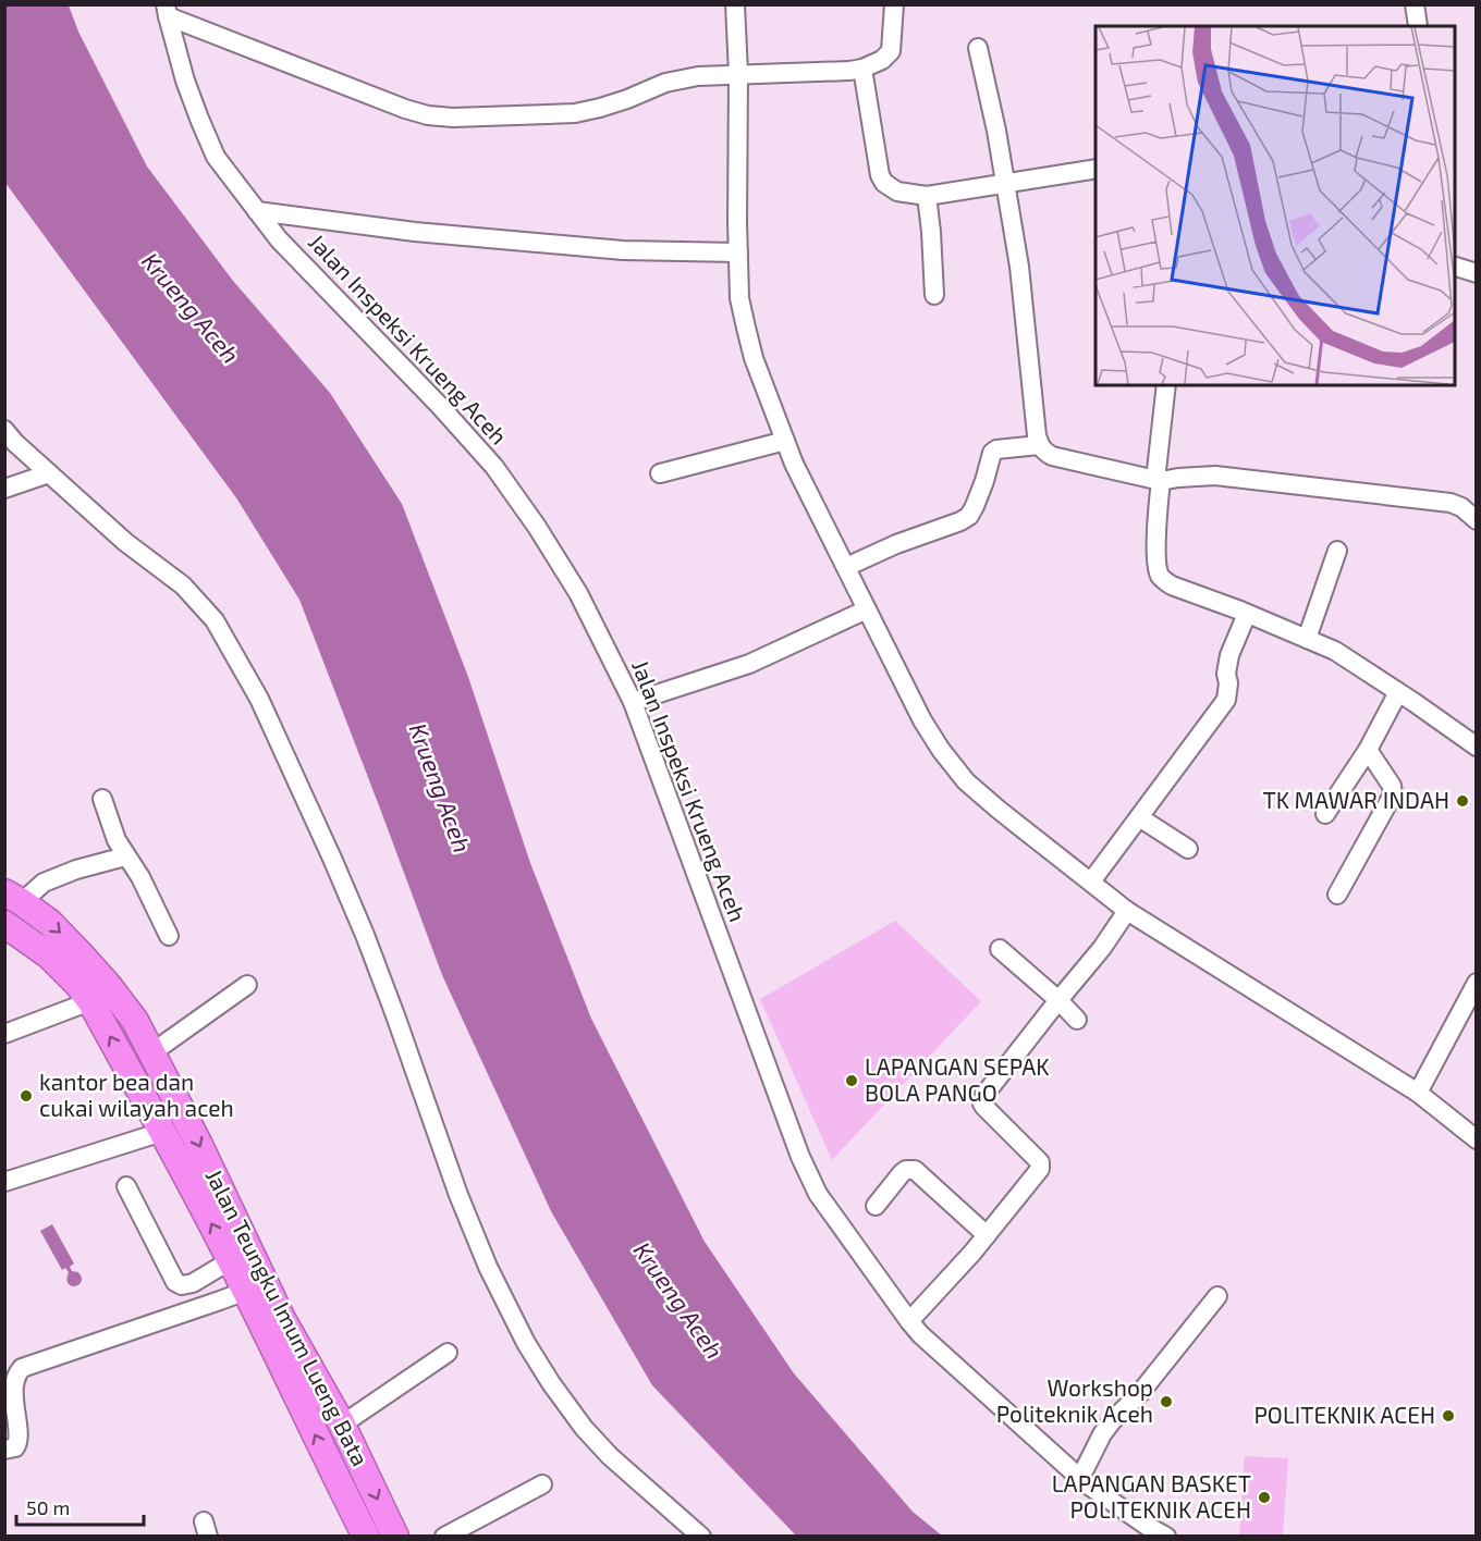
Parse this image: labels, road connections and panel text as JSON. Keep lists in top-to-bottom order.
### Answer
{
  "streets": {
    "highway": ["Jalan Teungku Imum Lueng Bata"],
    "street": ["Jalan Inspeksi Krueng Aceh"]
  },
  "water": ["Krueng Aceh"],
  "places": [
    "TK MAWAR INDAH",
    "LAPANGAN SEPAK BOLA PANGO",
    "kantor bea dan cukai wilayah aceh",
    "Workshop Politeknik Aceh",
    "POLITEKNIK ACEH",
    "LAPANGAN BASKET POLITEKNIK ACEH"
  ],
  "scale_bar": "50 m"
}
